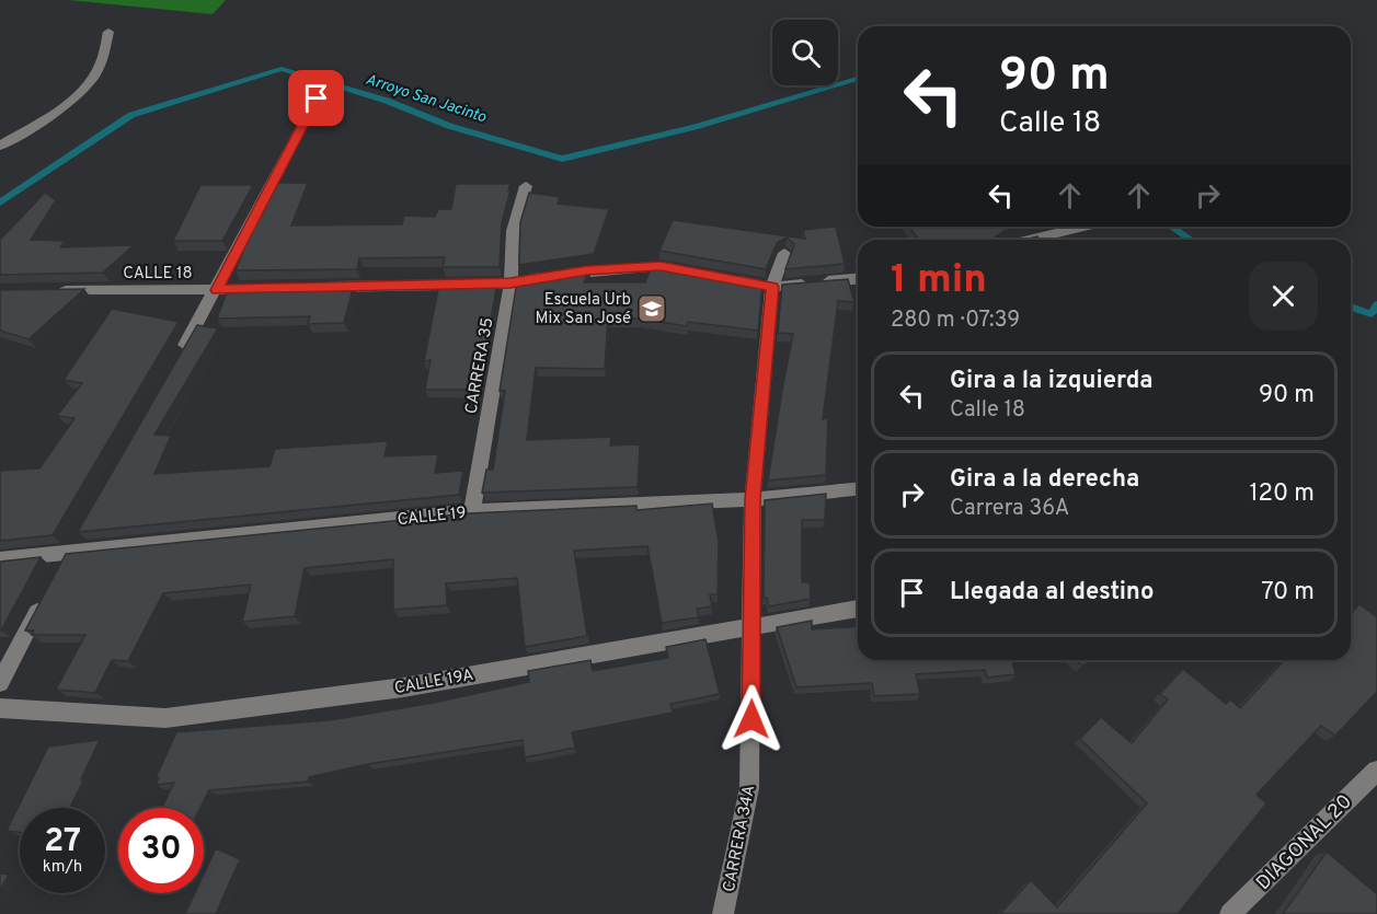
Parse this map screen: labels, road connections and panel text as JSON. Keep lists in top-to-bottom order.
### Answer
{
  "streets": {
    "street": [
      "CALLE 18",
      "CARRERA 35",
      "CALLE 19",
      "CALLE 19A",
      "CARRERA 34A",
      "DIAGONAL 20"
    ]
  },
  "crossings": [
    ["CARRERA 35", "CALLE 19"],
    ["CALLE 19", "CARRERA 34A"],
    ["CALLE 19A", "CARRERA 34A"]
  ],
  "water": ["Arroyo San Jacinto"],
  "places": {
    "school or university": ["Escuela Urb Mix San José"]
  },
  "page": {
    "turn": ["90 m", "Calle 18"],
    "heading": ["1 min", "280 m · 07:39"],
    "list": [
      {
        "name": "Gira a la izquierda",
        "note": "Calle 18",
        "value": "90 m"
      },
      {
        "name": "Gira a la derecha",
        "note": "Carrera 36A",
        "value": "120 m"
      },
      {
        "name": "Llegada al destino",
        "value": "70 m"
      }
    ],
    "speed": "27 km/h",
    "limit": "30"
  }
}
